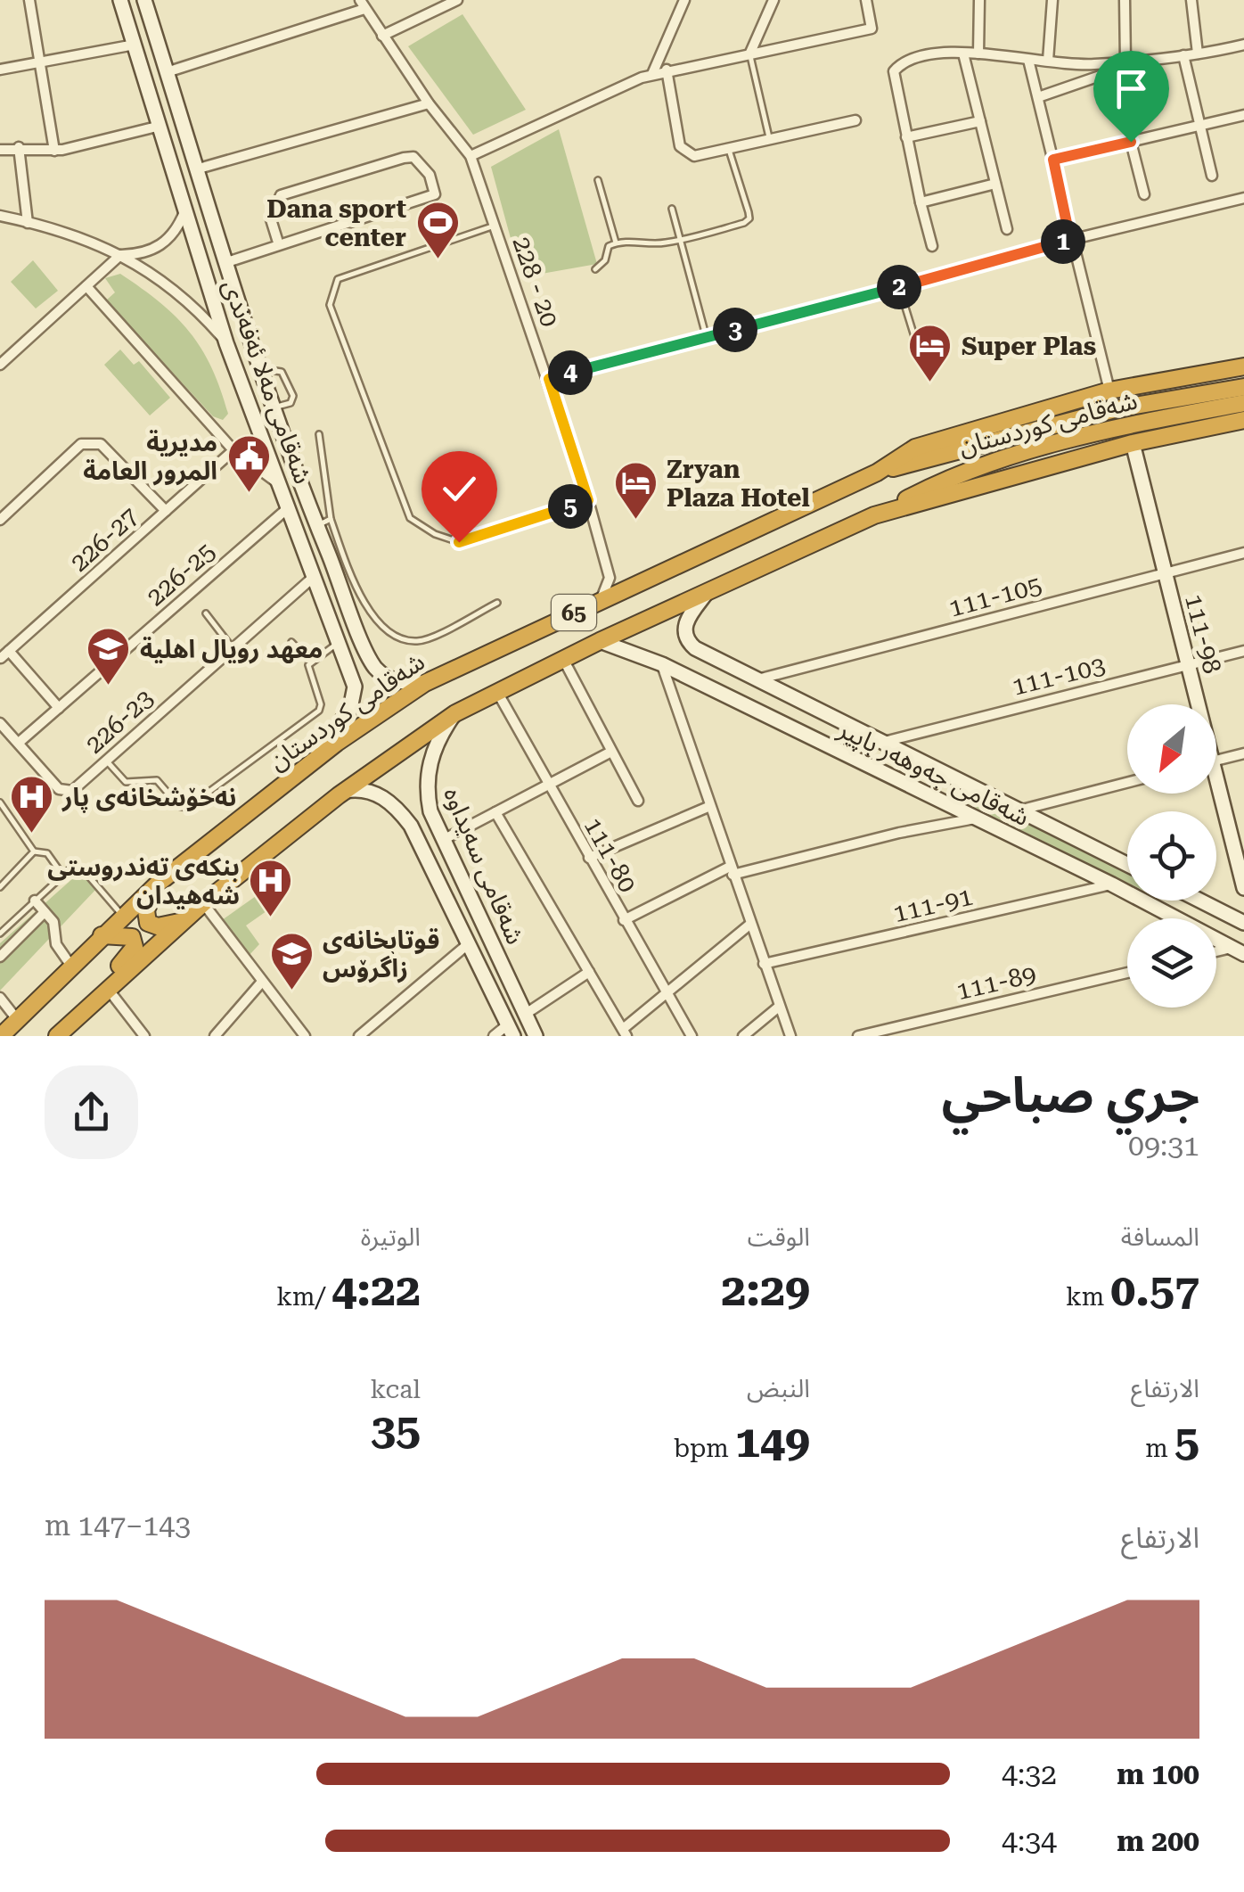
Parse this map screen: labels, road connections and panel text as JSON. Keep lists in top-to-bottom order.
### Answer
{
  "streets": {
    "highway": ["شەقامی کوردستان", "65"],
    "main road": [
      "شەقامی مەلا ئەفەندی",
      "111-98",
      "شەقامی جەوهەر باپیر",
      "شەقامی سەیداوە"
    ],
    "street": [
      "228 - 20",
      "226-27",
      "226-25",
      "111-105",
      "111-103",
      "226-23",
      "111-80",
      "111-91",
      "111-89"
    ]
  },
  "crossings": [
    ["228 - 20", "شەقامی کوردستان"],
    ["شەقامی مەلا ئەفەندی", "شەقامی کوردستان"],
    ["شەقامی مەلا ئەفەندی", "226-25"],
    ["شەقامی مەلا ئەفەندی", "226-23"],
    ["شەقامی کوردستان", "111-98"],
    ["شەقامی کوردستان", "شەقامی جەوهەر باپیر"],
    ["شەقامی کوردستان", "111-80"],
    ["شەقامی کوردستان", "شەقامی سەیداوە"],
    ["226-25", "226-23"],
    ["111-105", "111-98"],
    ["111-105", "شەقامی جەوهەر باپیر"],
    ["111-98", "111-103"],
    ["111-103", "شەقامی جەوهەر باپیر"],
    ["شەقامی جەوهەر باپیر", "111-91"]
  ],
  "places": {
    "sports": ["Dana sport center"],
    "hotel": ["Super Plas", "Zryan Plaza Hotel"],
    "public building": ["مديرية المرور العامة"],
    "school or university": ["معهد رويال اهلية", "قوتابخانەی زاگرۆس"],
    "hospital": ["نەخۆشخانەی پار", "بنکەی تەندروستی شەهیدان"]
  },
  "north": "bottom left",
  "page": {
    "pins": [
      "1",
      "2",
      "3",
      "4",
      "5"
    ],
    "heading": ["جري صباحي", "09:31"],
    "stats": [
      ["المسافة", "0.57 km"],
      ["الوقت", "2:29"],
      ["الوتيرة", "4:22 /km"],
      ["الارتفاع", "5 m"],
      ["النبض", "149 bpm"],
      ["kcal", "35"]
    ],
    "chart": ["الارتفاع", "143–147 m"],
    "list": [
      {
        "name": "100 m",
        "note": "4:32"
      },
      {
        "name": "200 m",
        "note": "4:34"
      }
    ]
  }
}
